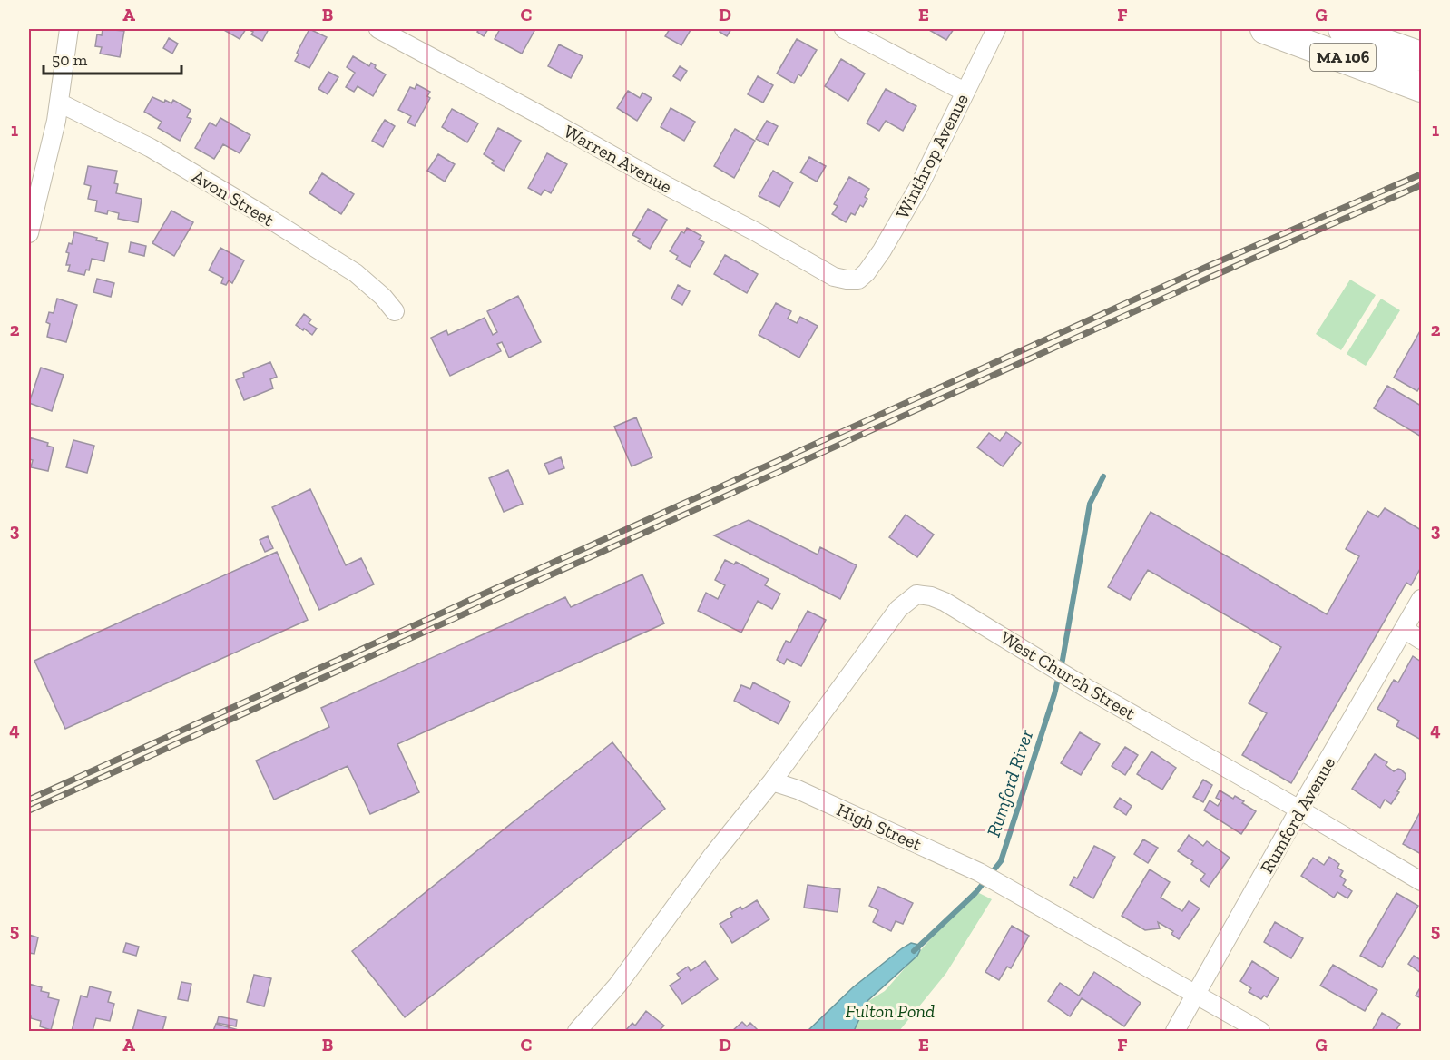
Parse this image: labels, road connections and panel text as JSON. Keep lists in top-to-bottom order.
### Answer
{
  "streets": {
    "main road": ["MA 106"],
    "street": [
      "Winthrop Avenue",
      "Warren Avenue",
      "Avon Street",
      "West Church Street",
      "Rumford Avenue",
      "High Street"
    ]
  },
  "crossings": [
    ["Winthrop Avenue", "Warren Avenue"],
    ["West Church Street", "Rumford Avenue"],
    ["West Church Street", "High Street"],
    ["Rumford Avenue", "High Street"]
  ],
  "water": ["Rumford River"],
  "parks": ["Fulton Pond"],
  "scale_bar": "50 m",
  "grid": {
    "columns": [
      "A",
      "B",
      "C",
      "D",
      "E",
      "F",
      "G"
    ],
    "rows": [
      "1",
      "2",
      "3",
      "4",
      "5"
    ]
  }
}
